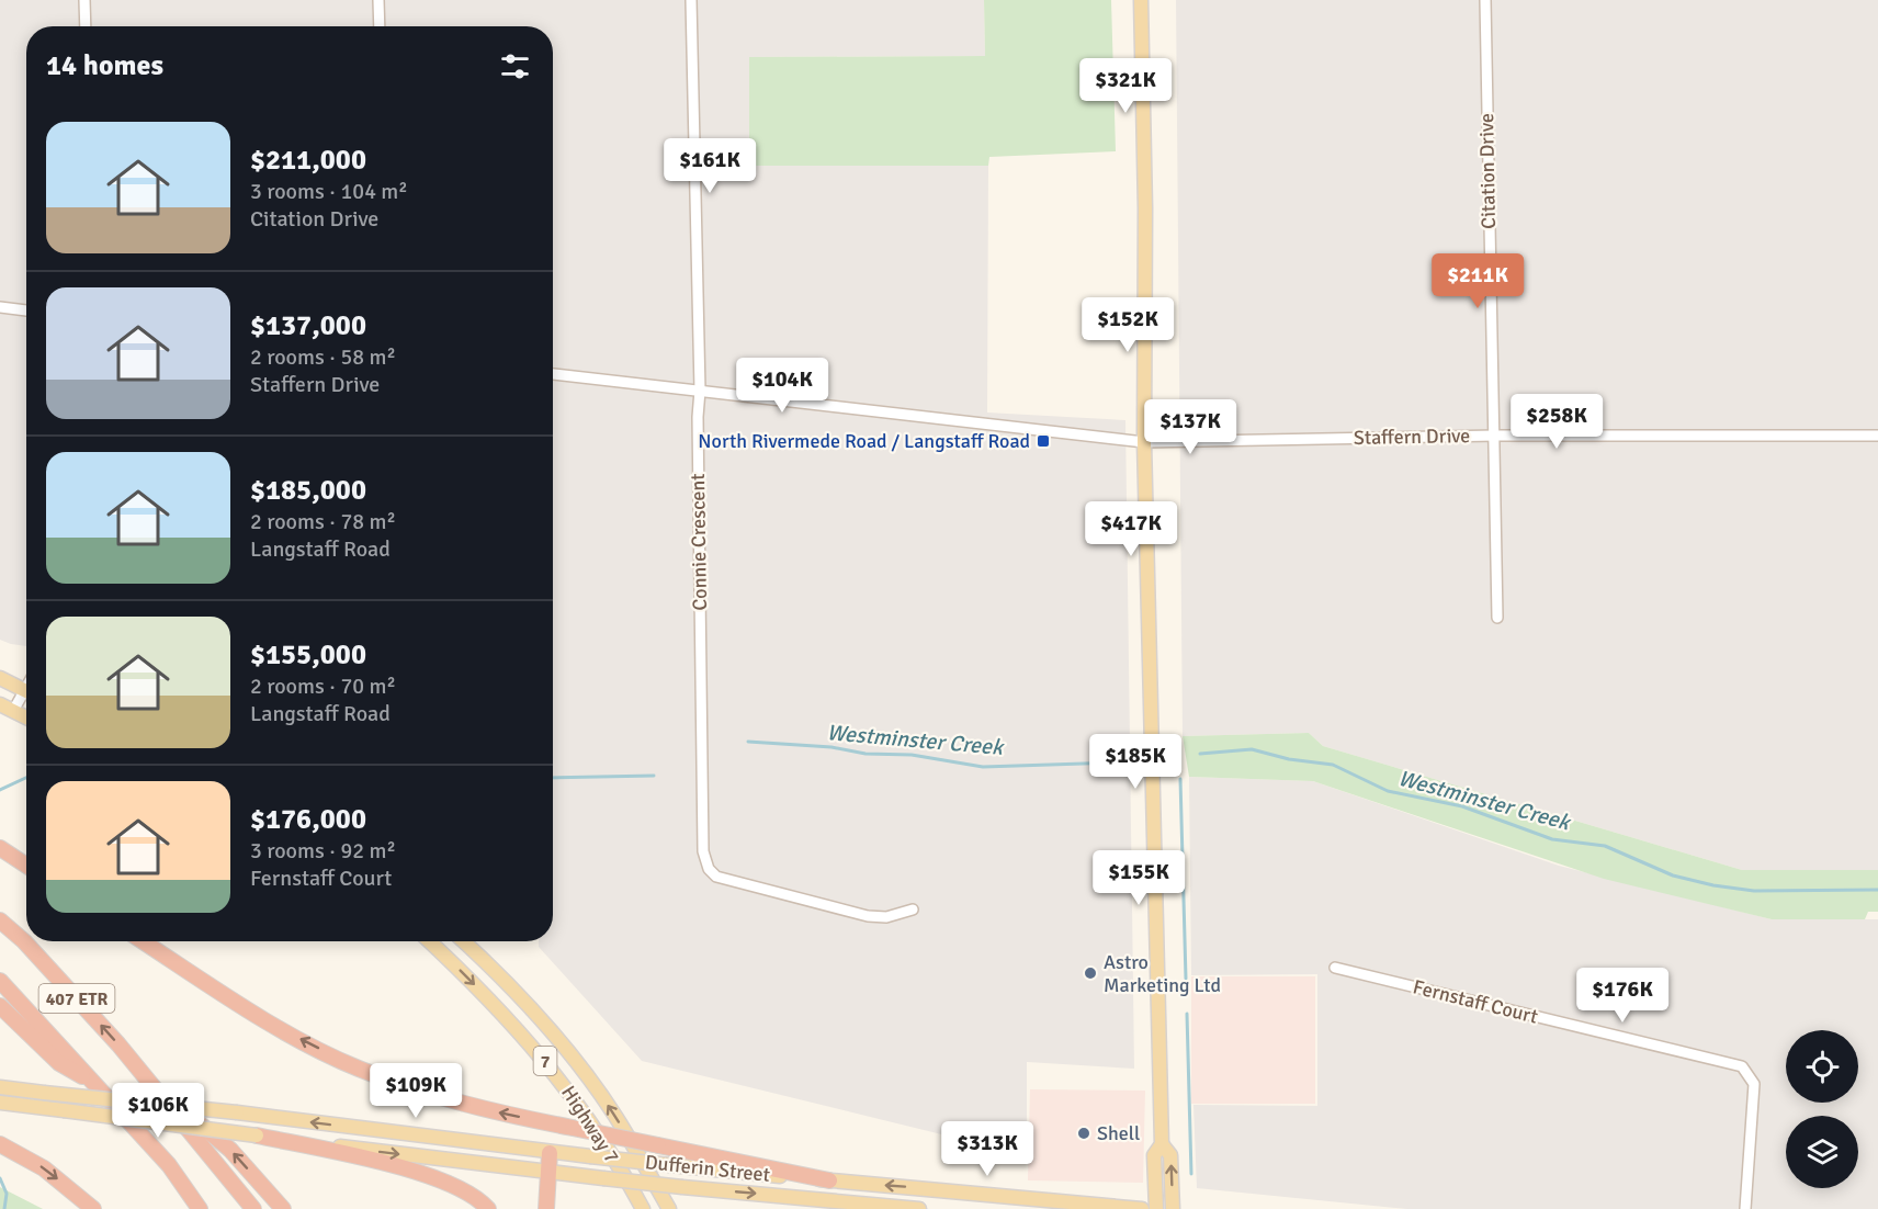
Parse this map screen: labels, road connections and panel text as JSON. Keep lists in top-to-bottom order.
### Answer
{
  "streets": {
    "highway": ["407 ETR"],
    "main road": ["7", "Highway 7", "Dufferin Street"],
    "street": [
      "Citation Drive",
      "Staffern Drive",
      "Connie Crescent",
      "Fernstaff Court"
    ]
  },
  "crossings": [
    ["Citation Drive", "Staffern Drive"],
    ["Staffern Drive", "Connie Crescent"]
  ],
  "water": ["Westminster Creek"],
  "places": {
    "transit": ["North Rivermede Road / Langstaff Road"],
    "other": ["Astro Marketing Ltd", "Shell"]
  },
  "page": {
    "heading": "14 homes",
    "price": [
      "$321K",
      "$161K",
      "$211K",
      "$152K",
      "$104K",
      "$258K",
      "$137K",
      "$417K",
      "$185K",
      "$155K",
      "$176K",
      "$109K",
      "$106K",
      "$313K"
    ],
    "list": [
      {
        "name": "$211,000",
        "note": "3 rooms · 104 m² · Citation Drive"
      },
      {
        "name": "$137,000",
        "note": "2 rooms · 58 m² · Staffern Drive"
      },
      {
        "name": "$185,000",
        "note": "2 rooms · 78 m² · Langstaff Road"
      },
      {
        "name": "$155,000",
        "note": "2 rooms · 70 m² · Langstaff Road"
      },
      {
        "name": "$176,000",
        "note": "3 rooms · 92 m² · Fernstaff Court"
      }
    ]
  }
}
